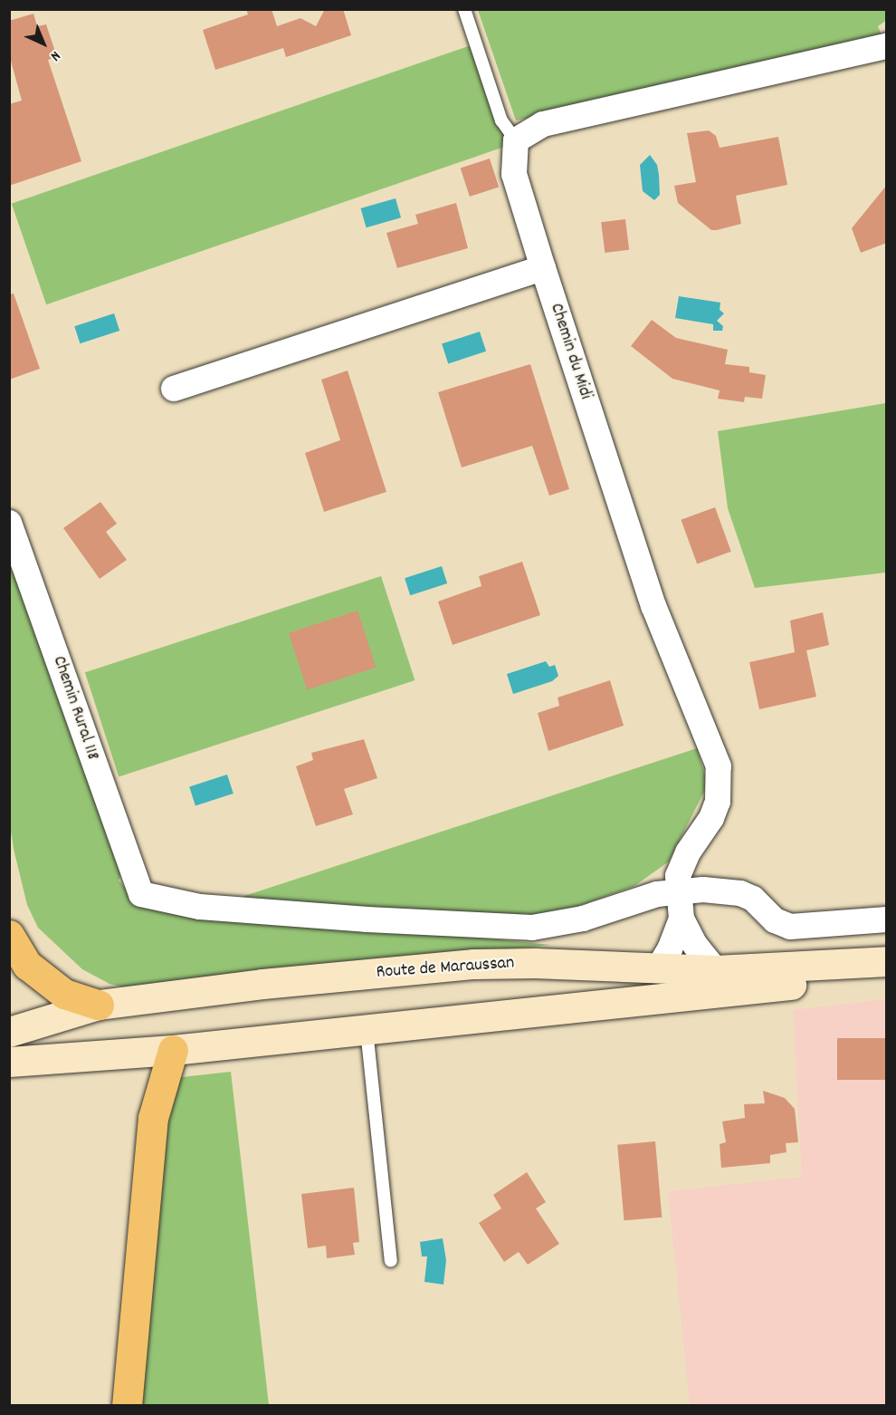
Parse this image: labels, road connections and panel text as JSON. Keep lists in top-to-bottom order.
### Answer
{
  "streets": {
    "main road": ["Route de Maraussan"],
    "street": ["Chemin du Midi", "Chemin Rural 118"]
  },
  "crossings": [
    ["Chemin du Midi", "Chemin Rural 118"]
  ],
  "north": "bottom right"
}
